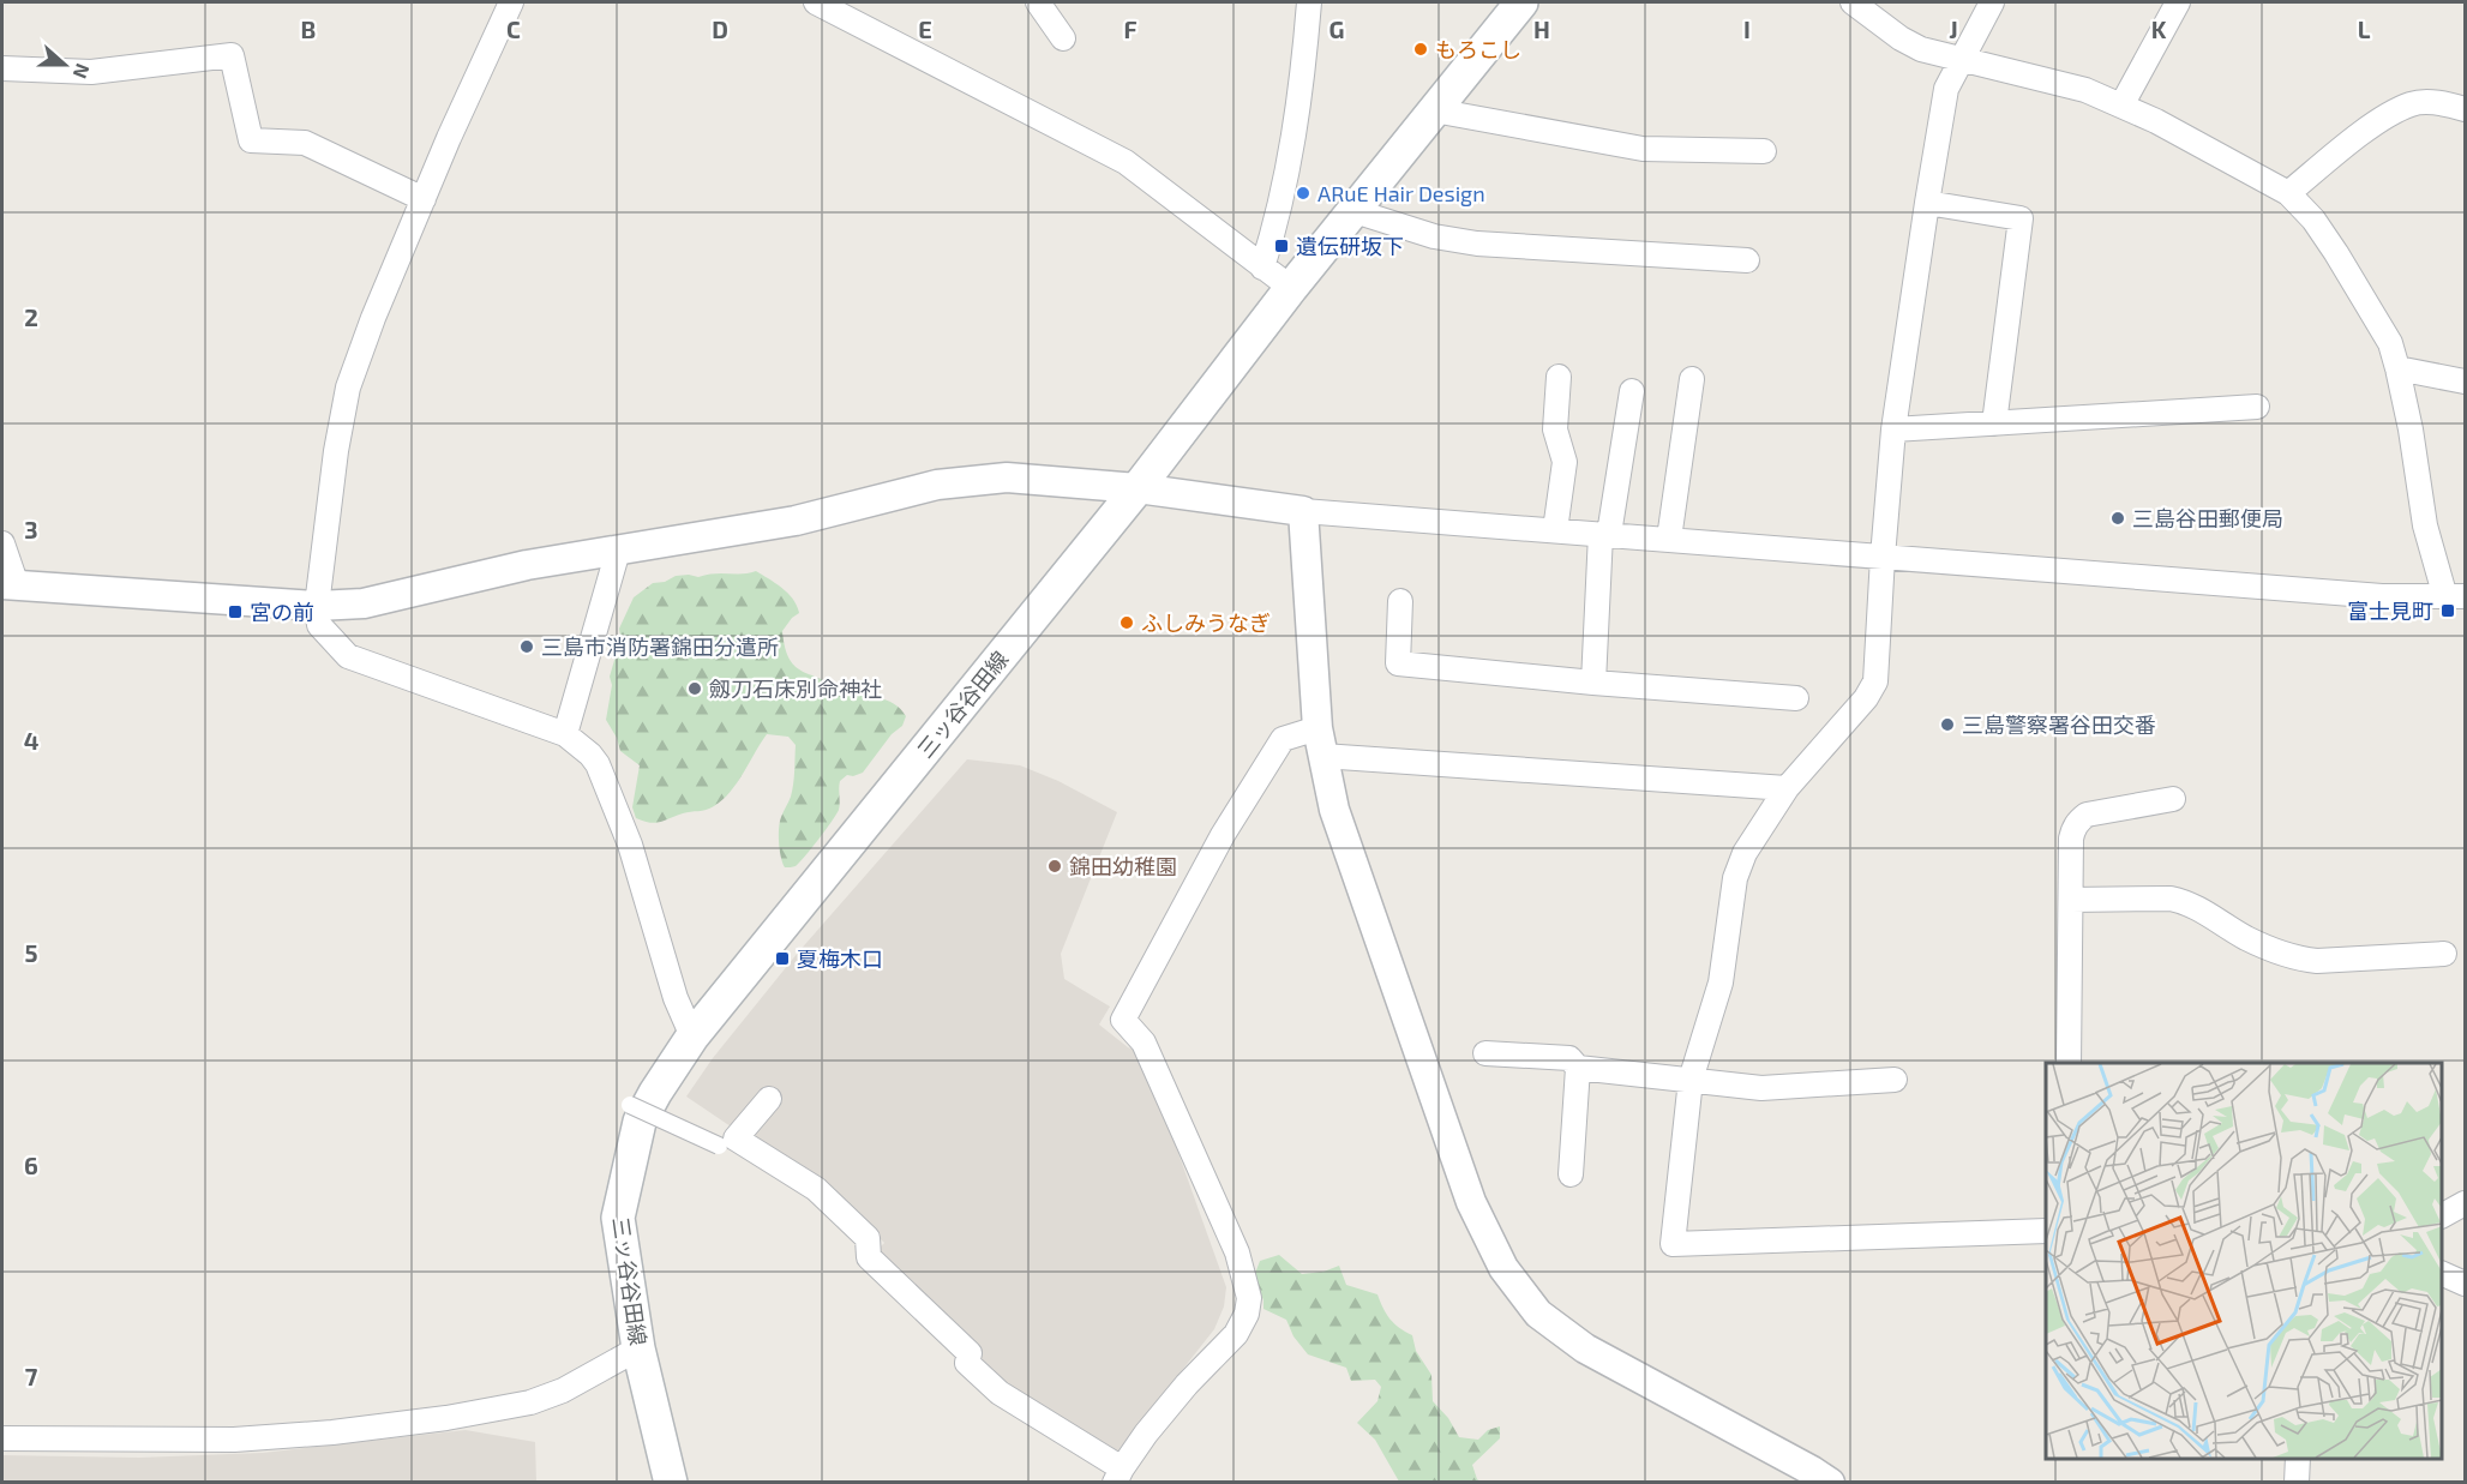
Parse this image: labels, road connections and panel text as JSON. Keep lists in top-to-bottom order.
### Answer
{
  "streets": {
    "main road": ["三ッ谷谷田線"]
  },
  "places": {
    "other": [
      "もろこし",
      "ARuE Hair Design",
      "三島谷田郵便局",
      "ふしみうなぎ",
      "三島市消防署錦田分遣所",
      "劔刀石床別命神社",
      "三島警察署谷田交番",
      "錦田幼稚園"
    ],
    "transit": [
      "遺伝研坂下",
      "富士見町",
      "宮の前",
      "夏梅木口"
    ]
  },
  "north": "right",
  "grid": {
    "columns": [
      "B",
      "C",
      "D",
      "E",
      "F",
      "G",
      "H",
      "I",
      "J",
      "K",
      "L"
    ],
    "rows": [
      "2",
      "3",
      "4",
      "5",
      "6",
      "7"
    ]
  }
}
